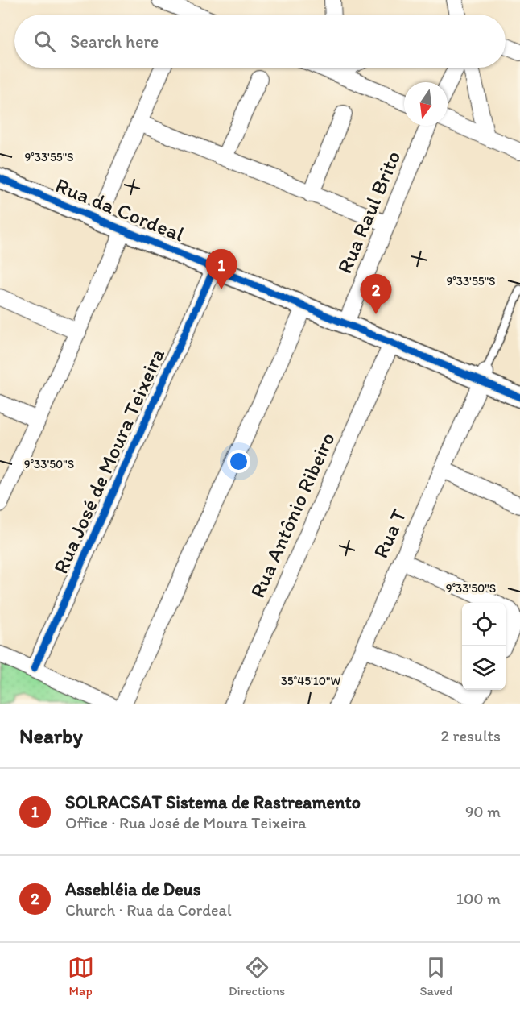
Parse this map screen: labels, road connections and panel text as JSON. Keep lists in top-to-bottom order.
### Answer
{
  "streets": {
    "street": [
      "Rua da Cordeal",
      "Rua Raul Brito",
      "Rua José de Moura Teixeira",
      "Rua Antônio Ribeiro",
      "Rua T"
    ]
  },
  "crossings": [
    ["Rua da Cordeal", "Rua Raul Brito"],
    ["Rua da Cordeal", "Rua José de Moura Teixeira"],
    ["Rua da Cordeal", "Rua Antônio Ribeiro"],
    ["Rua da Cordeal", "Rua T"]
  ],
  "north": "bottom",
  "page": {
    "search": "Search here",
    "pins": ["1", "2"],
    "heading": ["Nearby", "2 results"],
    "list": [
      {
        "mark": "1",
        "name": "SOLRACSAT Sistema de Rastreamento",
        "note": "Office · Rua José de Moura Teixeira",
        "value": "90 m"
      },
      {
        "mark": "2",
        "name": "Assebléia de Deus",
        "note": "Church · Rua da Cordeal",
        "value": "100 m"
      }
    ],
    "nav": ["Map", "Directions", "Saved"]
  },
  "coordinates": ["9°33'55\"S", "9°33'50\"S", "35°45'10\"W"]
}
